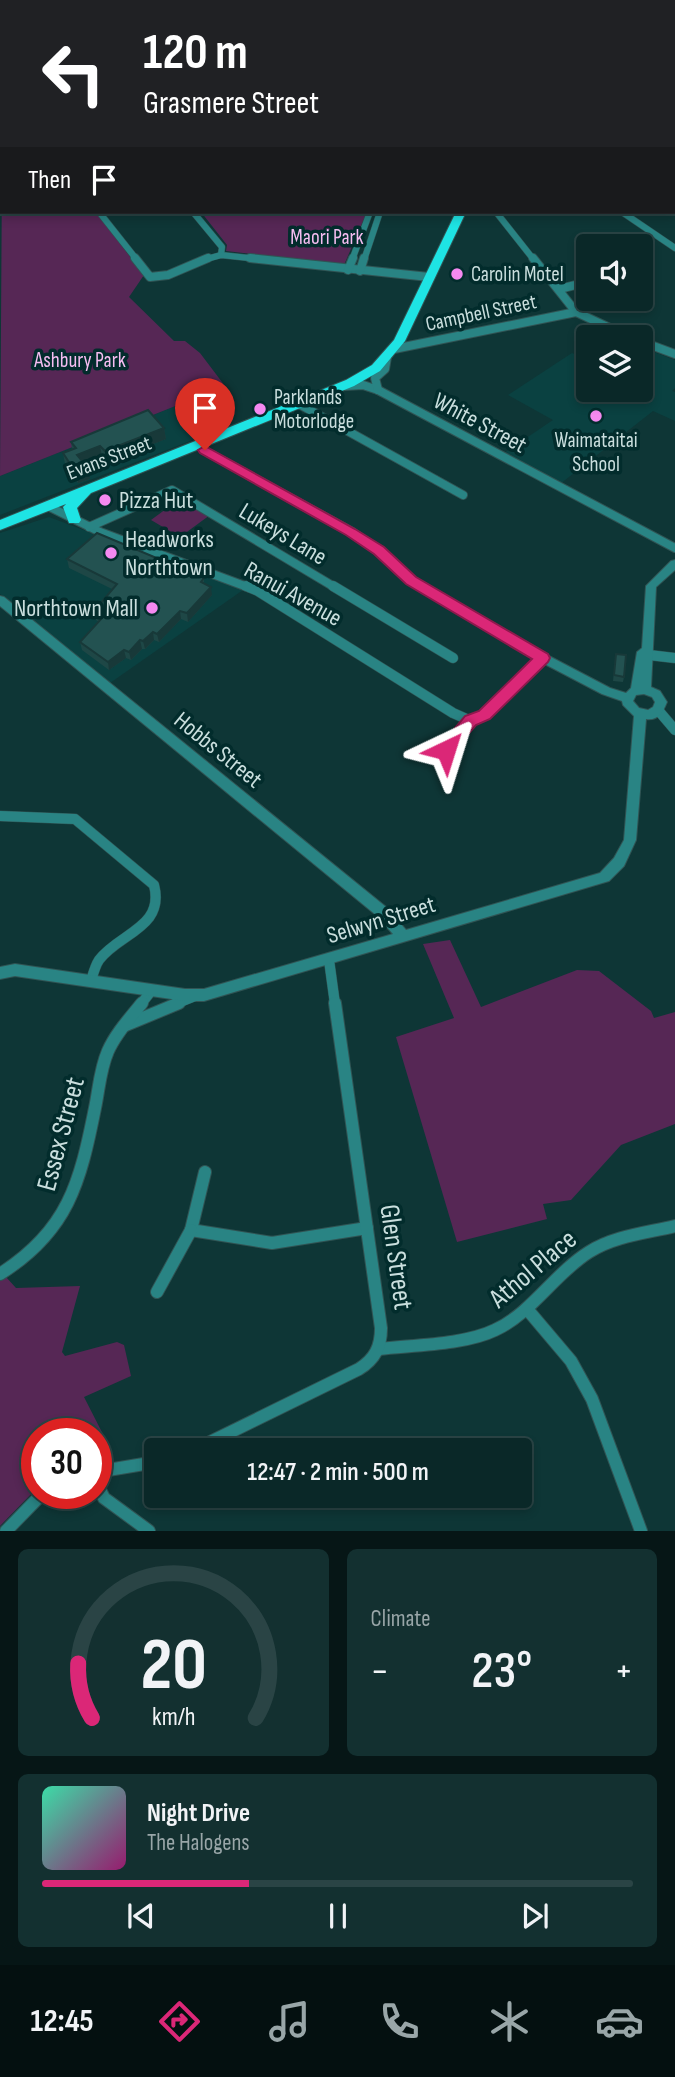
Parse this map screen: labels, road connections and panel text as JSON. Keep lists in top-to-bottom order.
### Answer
{
  "streets": {
    "highway": ["Evans Street"],
    "street": [
      "Campbell Street",
      "White Street",
      "Lukeys Lane",
      "Ranui Avenue",
      "Hobbs Street",
      "Selwyn Street",
      "Essex Street",
      "Glen Street",
      "Athol Place"
    ]
  },
  "crossings": [
    ["Campbell Street", "Evans Street"],
    ["White Street", "Evans Street"],
    ["Evans Street", "Ranui Avenue"],
    ["Lukeys Lane", "Ranui Avenue"],
    ["Hobbs Street", "Selwyn Street"],
    ["Selwyn Street", "Essex Street"],
    ["Selwyn Street", "Glen Street"],
    ["Glen Street", "Athol Place"]
  ],
  "parks": ["Maori Park", "Ashbury Park"],
  "places": [
    "Carolin Motel",
    "Parklands Motorlodge",
    "Waimataitai School",
    "Pizza Hut",
    "Headworks Northtown",
    "Northtown Mall"
  ],
  "page": {
    "turn": ["120 m", "Grasmere Street"],
    "then": "Then",
    "limit": "30",
    "trip": "12:47 · 2 min · 500 m",
    "tile": "Climate",
    "heat": ["−", "23°", "+"],
    "song": ["Night Drive", "The Halogens"],
    "tabs": "12:45",
    "gauge": ["20", "km/h"]
  }
}
